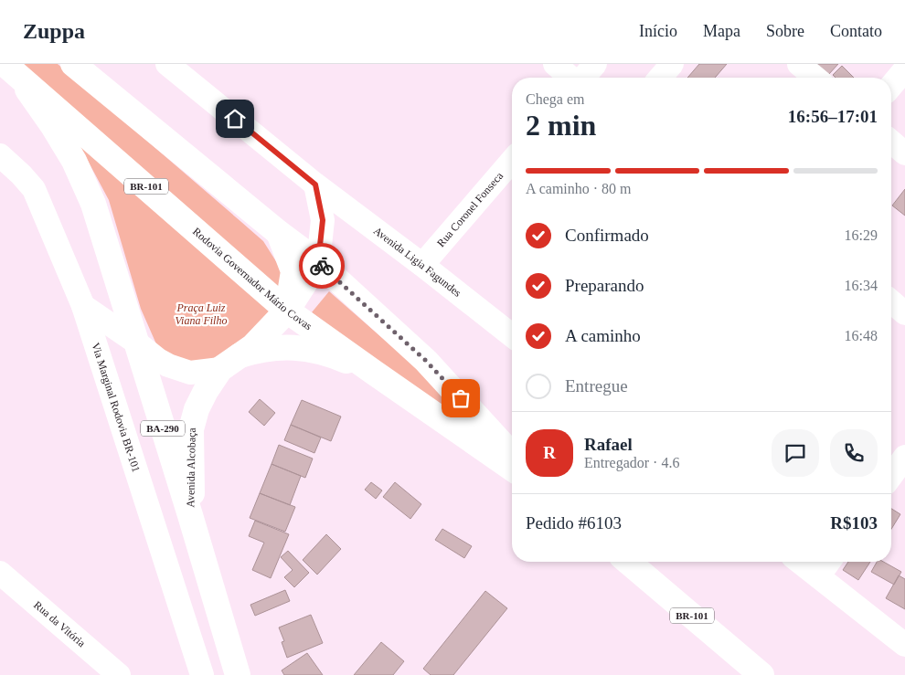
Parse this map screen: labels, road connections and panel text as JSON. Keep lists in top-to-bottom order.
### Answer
{
  "streets": {
    "main road": [
      "BR-101",
      "Rodovia Governador Mário Covas",
      "BA-290",
      "Avenida Alcobaça"
    ],
    "street": [
      "Rua Coronel Fonseca",
      "Avenida Ligia Fagundes",
      "Via Marginal Rodovia BR-101",
      "Rua da Vitória"
    ]
  },
  "crossings": [
    ["Rua Coronel Fonseca", "Avenida Ligia Fagundes"]
  ],
  "parks": ["Praça Luiz Viana Filho"],
  "page": {
    "header": "Zuppa",
    "nav": [
      "Início",
      "Mapa",
      "Sobre",
      "Contato"
    ],
    "heading": ["2 min", "Chega em", "16:56–17:01"],
    "panel": [
      "Rafael",
      "Entregador · 4.6",
      "Pedido #6103",
      "R$103"
    ],
    "bar": "A caminho · 80 m",
    "list": [
      ["Confirmado", "16:29"],
      ["Preparando", "16:34"],
      ["A caminho", "16:48"],
      "Entregue"
    ],
    "round": "R"
  }
}
